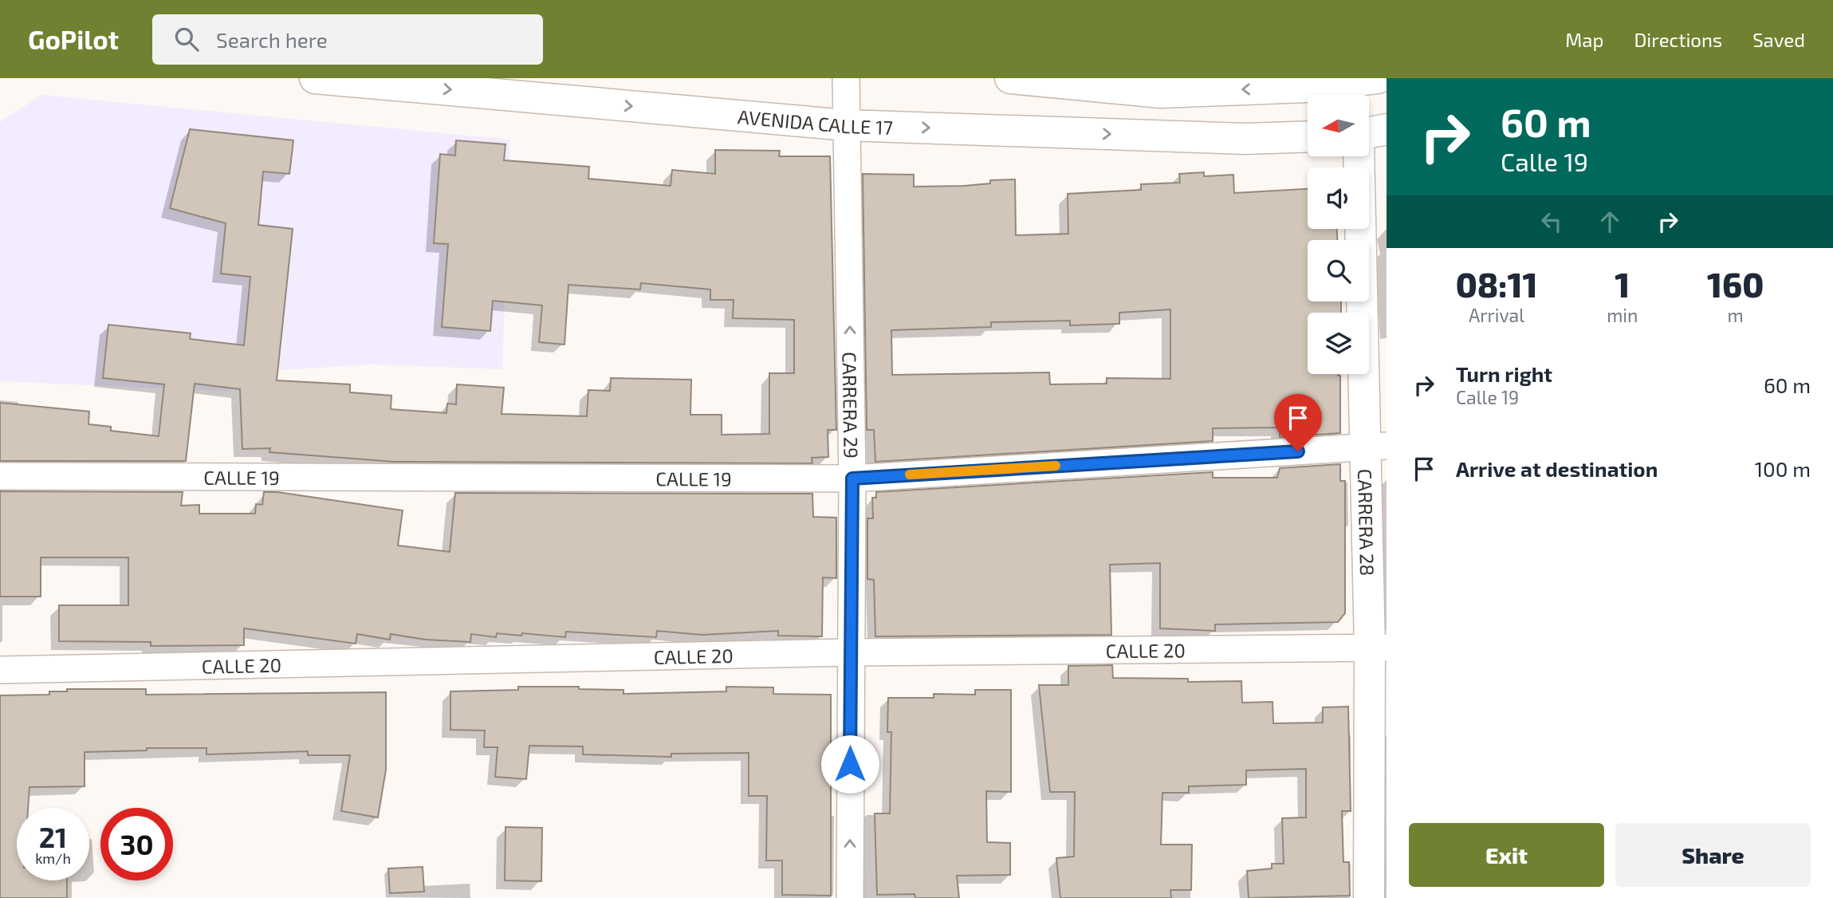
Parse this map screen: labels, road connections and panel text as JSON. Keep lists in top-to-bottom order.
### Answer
{
  "streets": {
    "main road": ["AVENIDA CALLE 17", "CARRERA 28"],
    "street": ["CARRERA 29", "CALLE 19", "CALLE 20"]
  },
  "crossings": [
    ["AVENIDA CALLE 17", "CARRERA 29"],
    ["CARRERA 29", "CALLE 19"],
    ["CARRERA 29", "CALLE 20"],
    ["CALLE 19", "CARRERA 28"],
    ["CARRERA 28", "CALLE 20"]
  ],
  "one_way": ["AVENIDA CALLE 17", "CARRERA 29"],
  "north": "left",
  "page": {
    "header": "GoPilot",
    "search": "Search here",
    "nav": ["Map", "Directions", "Saved"],
    "turn": ["60 m", "Calle 19"],
    "eta": [
      "08:11",
      "Arrival",
      "1",
      "min",
      "160",
      "m"
    ],
    "list": [
      {
        "name": "Turn right",
        "note": "Calle 19",
        "value": "60 m"
      },
      {
        "name": "Arrive at destination",
        "value": "100 m"
      }
    ],
    "speed": "21 km/h",
    "limit": "30",
    "buttons": ["Exit", "Share"]
  }
}
